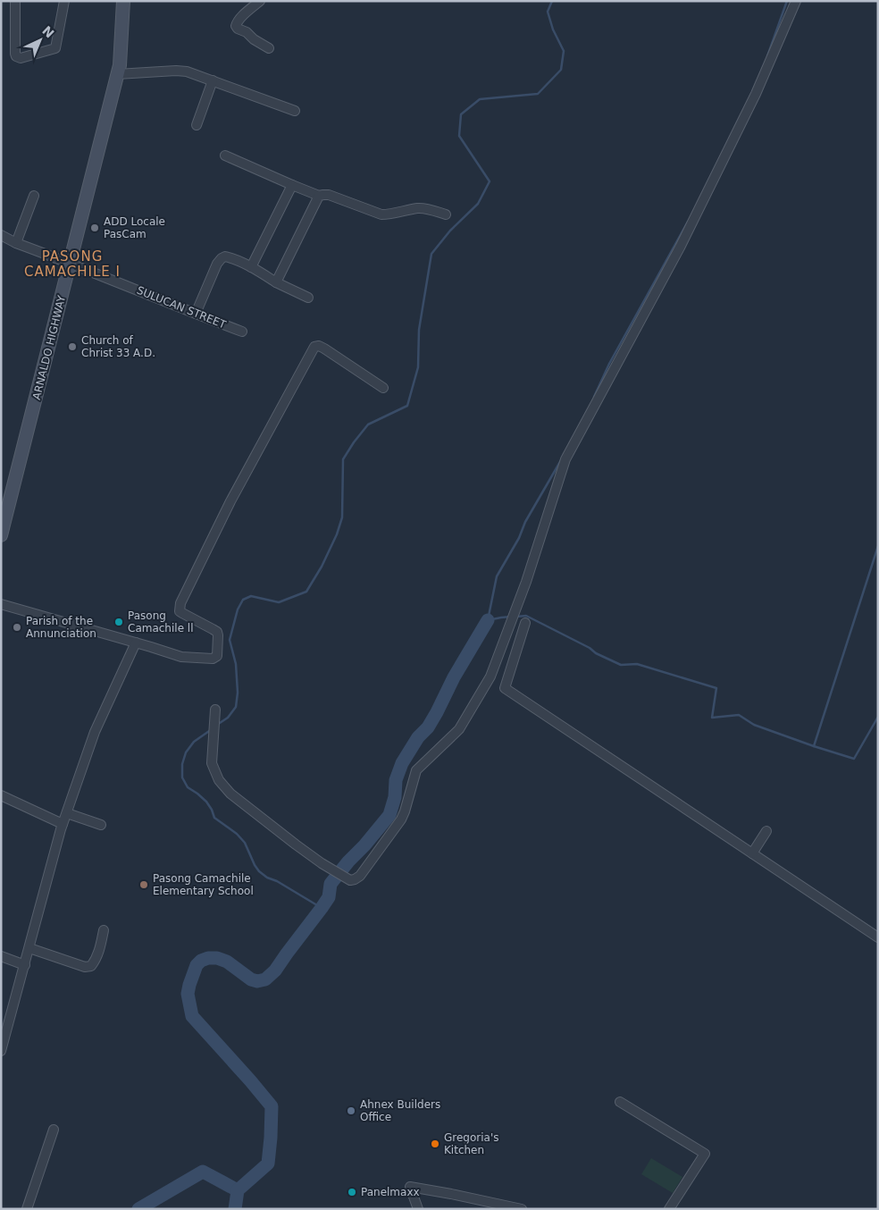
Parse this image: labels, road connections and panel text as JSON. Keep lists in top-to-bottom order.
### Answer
{
  "streets": {
    "main road": ["ARNALDO HIGHWAY"],
    "street": ["SULUCAN STREET"]
  },
  "crossings": [
    ["SULUCAN STREET", "ARNALDO HIGHWAY"]
  ],
  "districts": ["PASONG CAMACHILE I"],
  "places": [
    "ADD Locale PasCam",
    "Church of Christ 33 A.D.",
    "Pasong Camachile ll",
    "Parish of the Annunciation",
    "Pasong Camachile Elementary School",
    "Ahnex Builders Office",
    "Gregoria's Kitchen",
    "Panelmaxx"
  ],
  "north": "top right"
}
